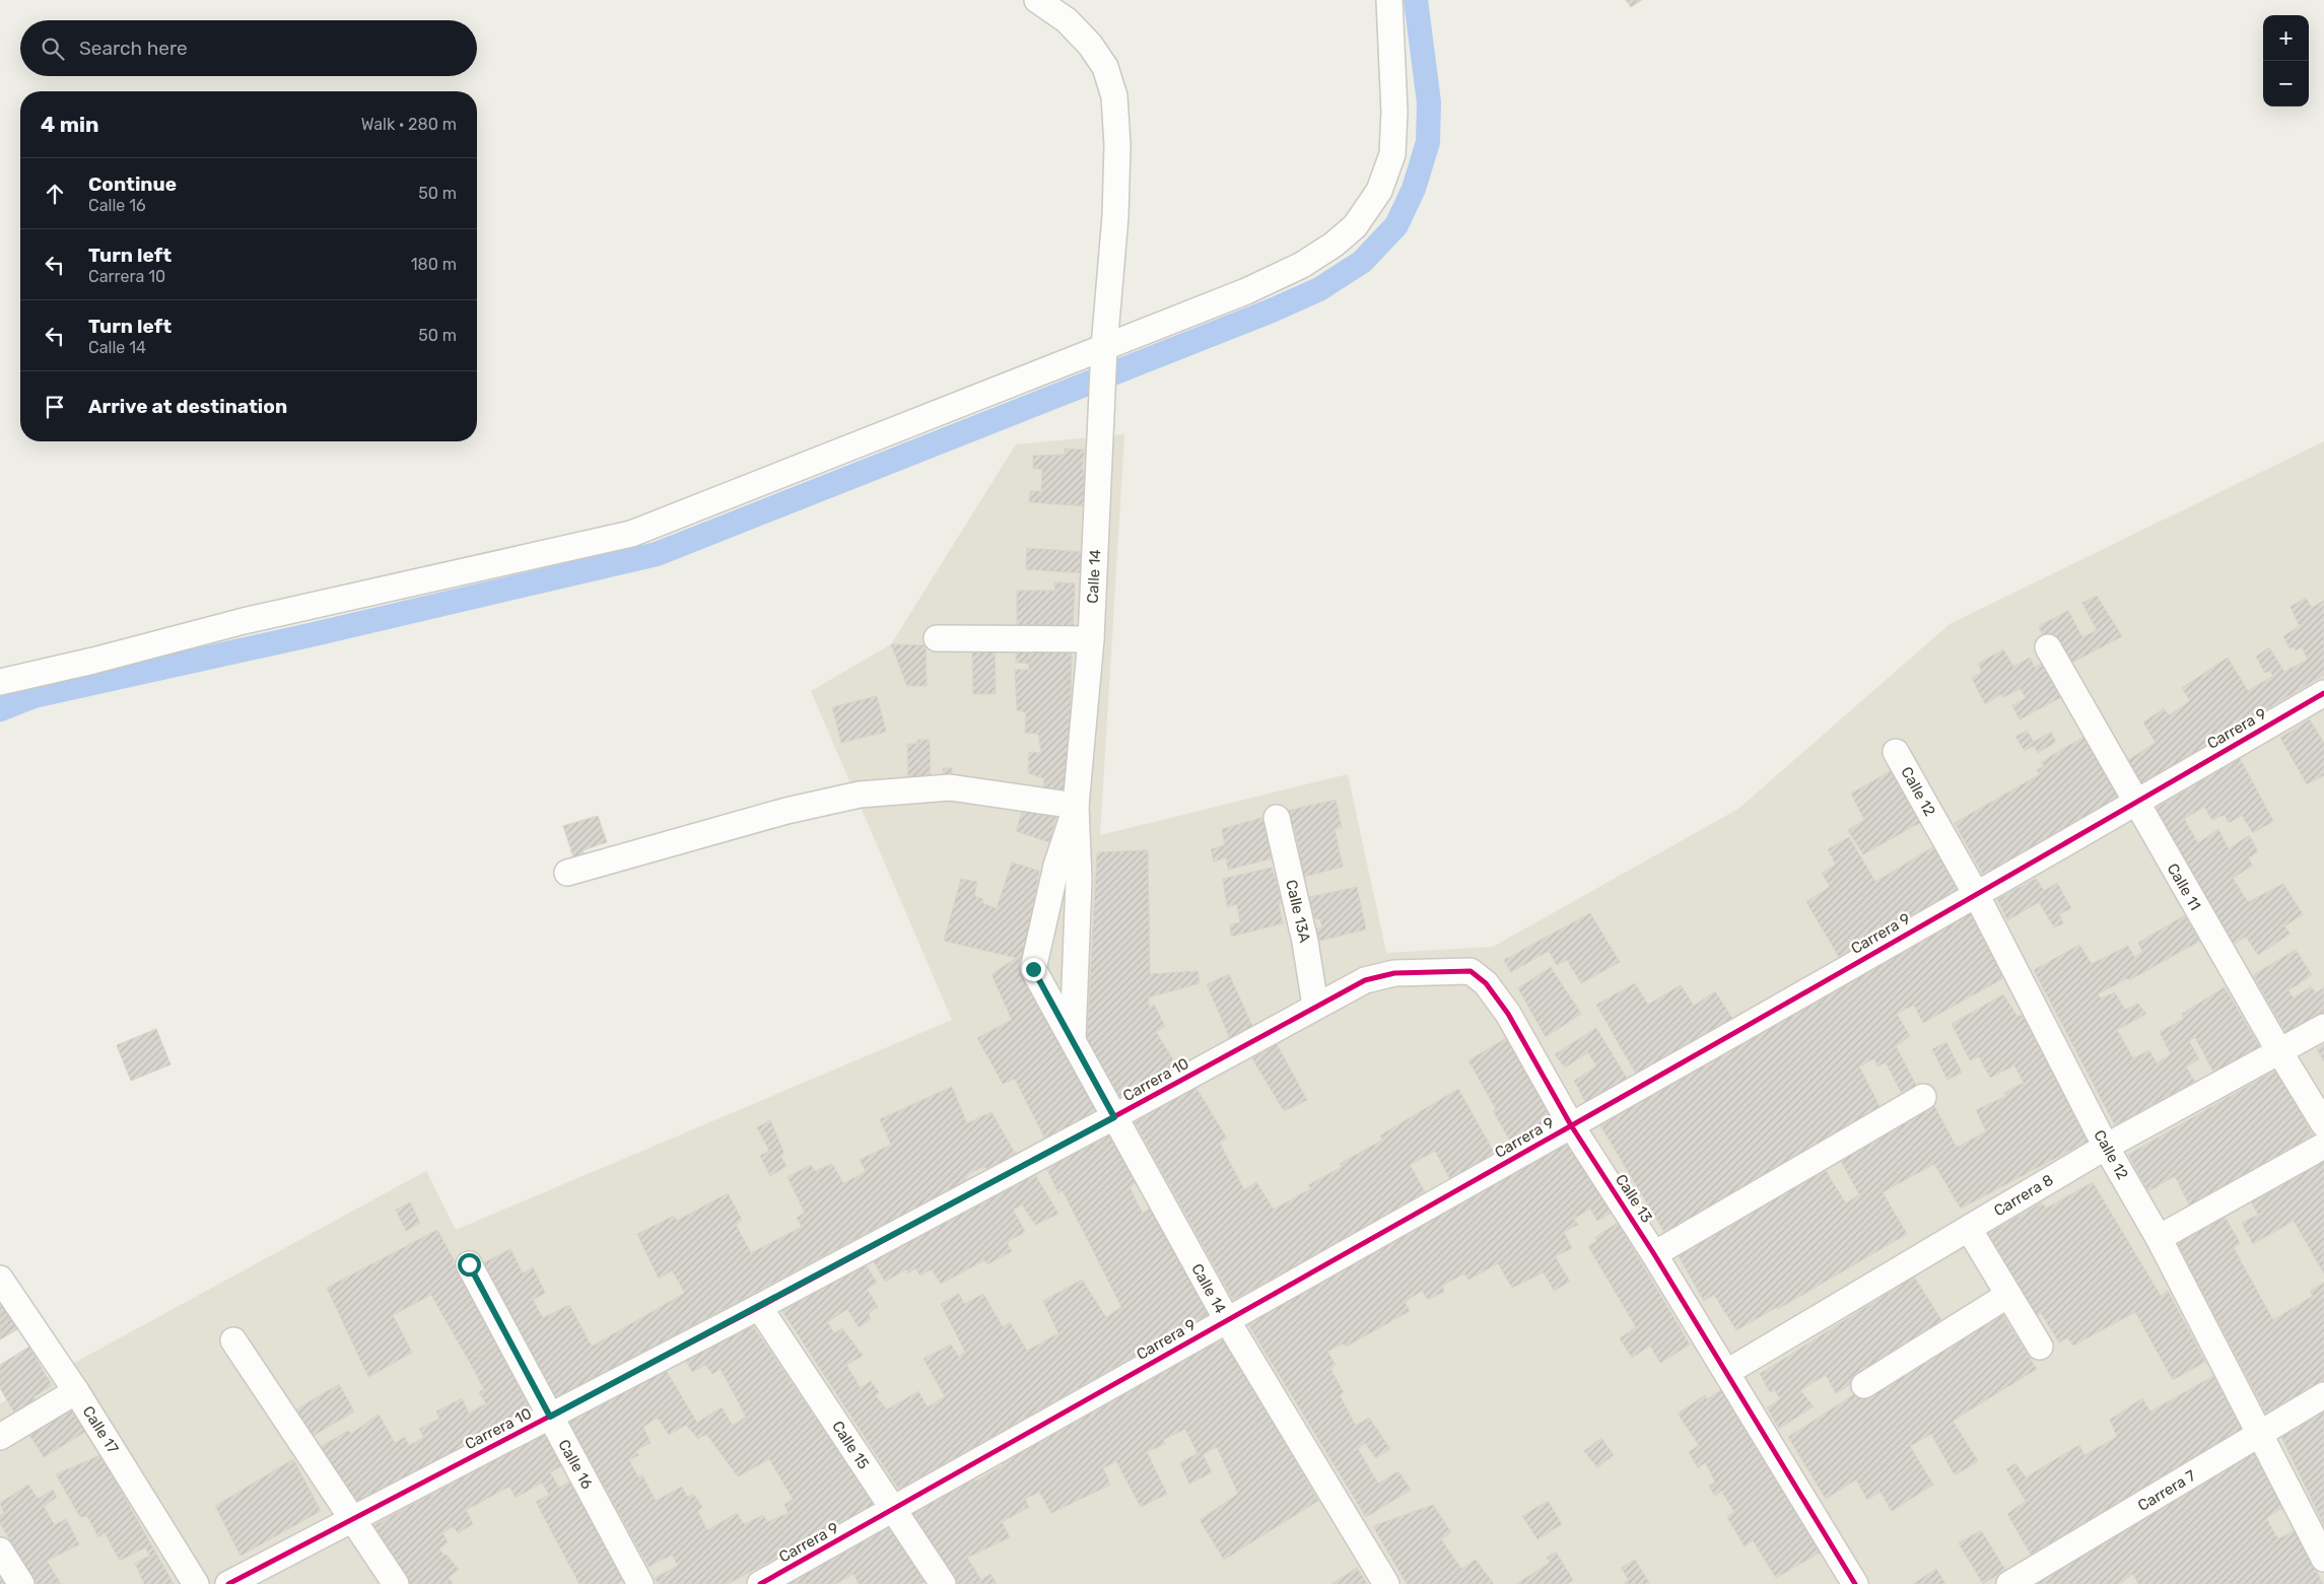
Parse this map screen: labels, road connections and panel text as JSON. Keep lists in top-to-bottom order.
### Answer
{
  "streets": {
    "street": [
      "Calle 14",
      "Carrera 9",
      "Calle 12",
      "Calle 11",
      "Calle 13A",
      "Carrera 10",
      "Carrera 8",
      "Calle 13",
      "Calle 17",
      "Calle 15",
      "Calle 16",
      "Carrera 7"
    ]
  },
  "crossings": [
    ["Calle 14", "Carrera 9"],
    ["Calle 14", "Carrera 10"],
    ["Carrera 9", "Calle 12"],
    ["Carrera 9", "Calle 11"],
    ["Carrera 9", "Calle 13"],
    ["Carrera 9", "Calle 15"],
    ["Calle 12", "Carrera 8"],
    ["Calle 12", "Carrera 7"],
    ["Calle 11", "Carrera 8"],
    ["Calle 13A", "Carrera 10"],
    ["Calle 13A", "Calle 13"],
    ["Carrera 10", "Calle 13"],
    ["Carrera 10", "Calle 15"],
    ["Carrera 10", "Calle 16"],
    ["Carrera 8", "Calle 13"]
  ],
  "page": {
    "map_buttons": ["+", "−"],
    "search": "Search here",
    "heading": ["4 min", "Walk · 280 m"],
    "list": [
      ["Continue", "Calle 16", "50 m"],
      ["Turn left", "Carrera 10", "180 m"],
      ["Turn left", "Calle 14", "50 m"],
      "Arrive at destination"
    ]
  }
}
